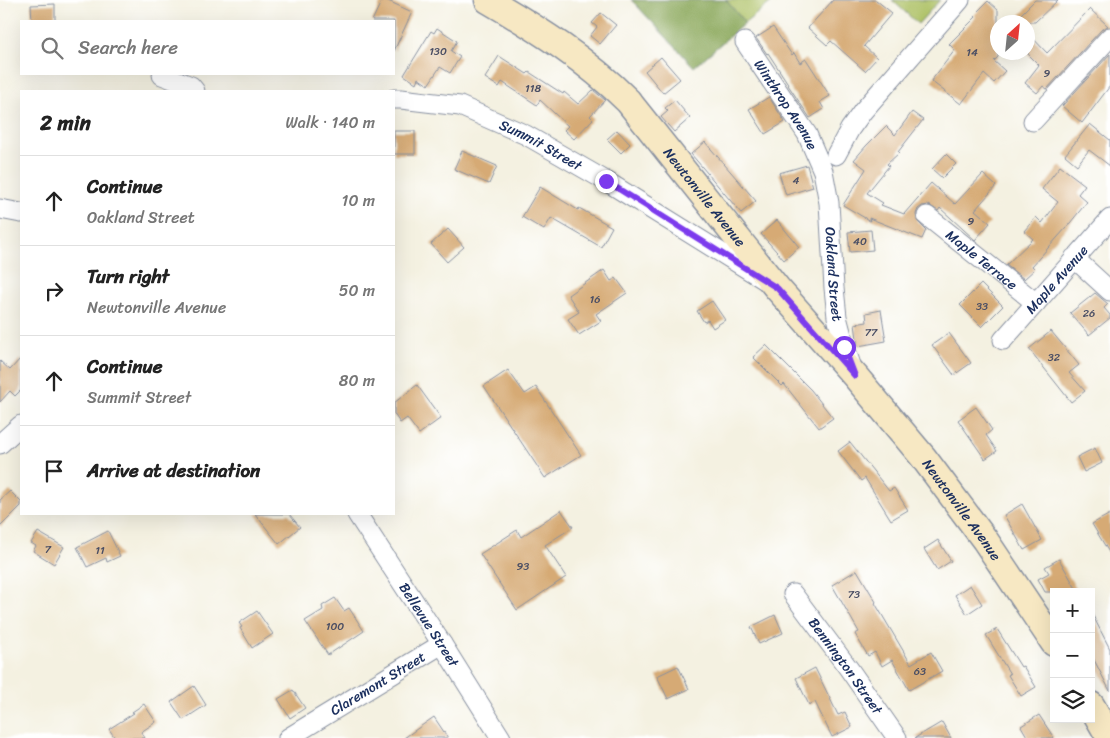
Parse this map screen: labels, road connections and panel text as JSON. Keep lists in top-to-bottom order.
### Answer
{
  "streets": {
    "main road": ["Newtonville Avenue"],
    "street": [
      "Winthrop Avenue",
      "Summit Street",
      "Maple Terrace",
      "Oakland Street",
      "Maple Avenue",
      "Bellevue Street",
      "Bennington Street",
      "Claremont Street"
    ]
  },
  "crossings": [
    ["Winthrop Avenue", "Oakland Street"],
    ["Summit Street", "Newtonville Avenue"],
    ["Newtonville Avenue", "Oakland Street"],
    ["Maple Terrace", "Maple Avenue"],
    ["Bellevue Street", "Claremont Street"]
  ],
  "house_numbers": [
    "130",
    "14",
    "9",
    "118",
    "4",
    "9",
    "40",
    "16",
    "33",
    "26",
    "77",
    "32",
    "7",
    "11",
    "93",
    "73",
    "100",
    "63"
  ],
  "north": "top right",
  "page": {
    "search": "Search here",
    "heading": ["2 min", "Walk · 140 m"],
    "list": [
      ["Continue", "Oakland Street", "10 m"],
      ["Turn right", "Newtonville Avenue", "50 m"],
      ["Continue", "Summit Street", "80 m"],
      "Arrive at destination"
    ],
    "map_buttons": ["+", "−"]
  }
}
